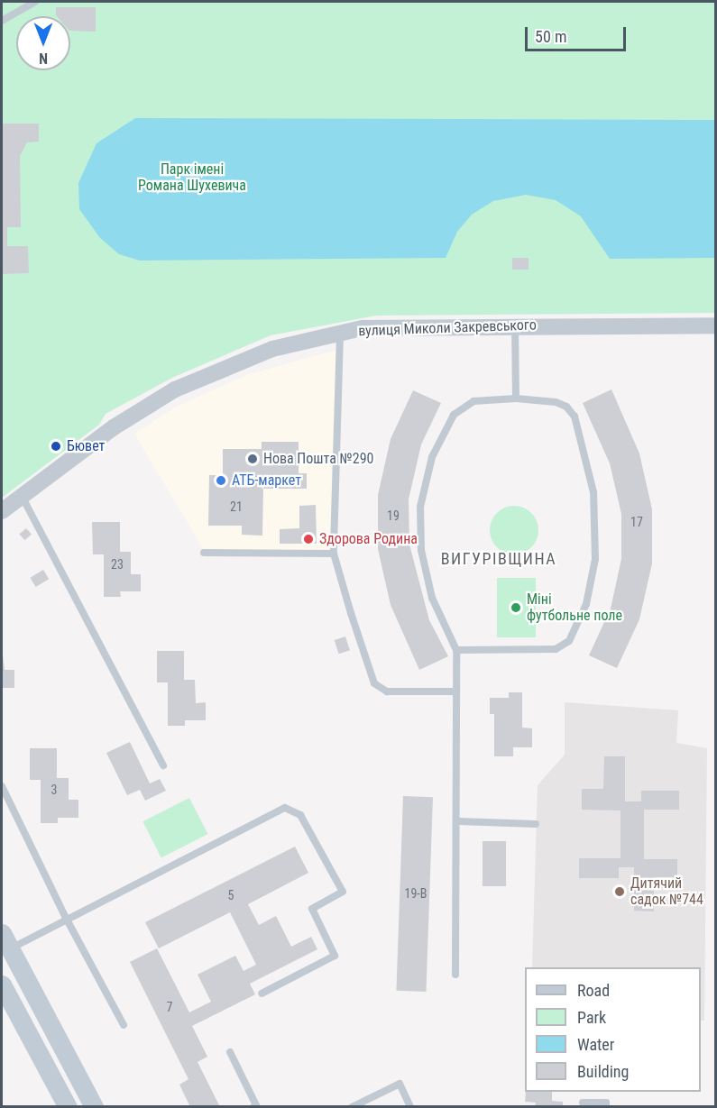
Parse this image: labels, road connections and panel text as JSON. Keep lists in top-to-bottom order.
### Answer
{
  "streets": {
    "street": ["вулиця Миколи Закревського"]
  },
  "districts": ["ВИГУРІВЩИНА"],
  "parks": ["Парк імені Романа Шухевича"],
  "places": [
    "Бювет",
    "Нова Пошта №290",
    "АТБ-маркет",
    "Здорова Родина",
    "Міні футбольне поле",
    "Дитячий садок №744"
  ],
  "house_numbers": [
    "21",
    "19",
    "17",
    "23",
    "3",
    "19-В",
    "5",
    "7"
  ],
  "legend": [
    "Road",
    "Park",
    "Water",
    "Building"
  ],
  "scale_bar": "50 m",
  "north": "bottom"
}
